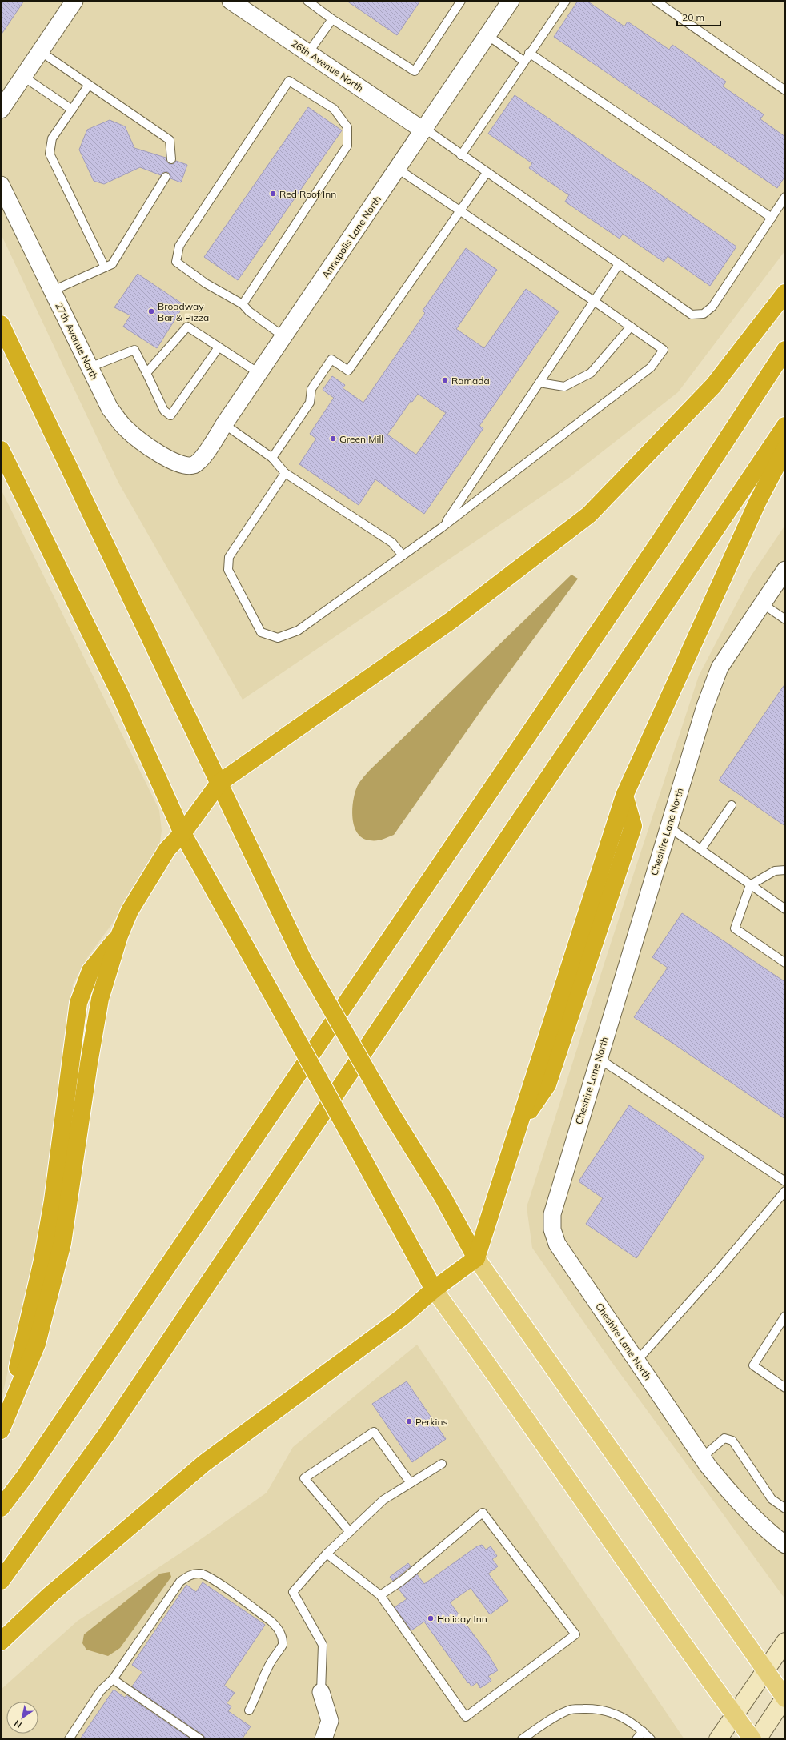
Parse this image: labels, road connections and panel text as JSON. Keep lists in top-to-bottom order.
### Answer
{
  "streets": {
    "street": [
      "26th Avenue North",
      "Annapolis Lane North",
      "27th Avenue North",
      "Cheshire Lane North"
    ]
  },
  "crossings": [
    ["26th Avenue North", "Annapolis Lane North"],
    ["Annapolis Lane North", "27th Avenue North"]
  ],
  "places": [
    "Red Roof Inn",
    "Broadway Bar & Pizza",
    "Ramada",
    "Green Mill",
    "Perkins",
    "Holiday Inn"
  ],
  "scale_bar": "20 m",
  "north": "bottom left"
}
